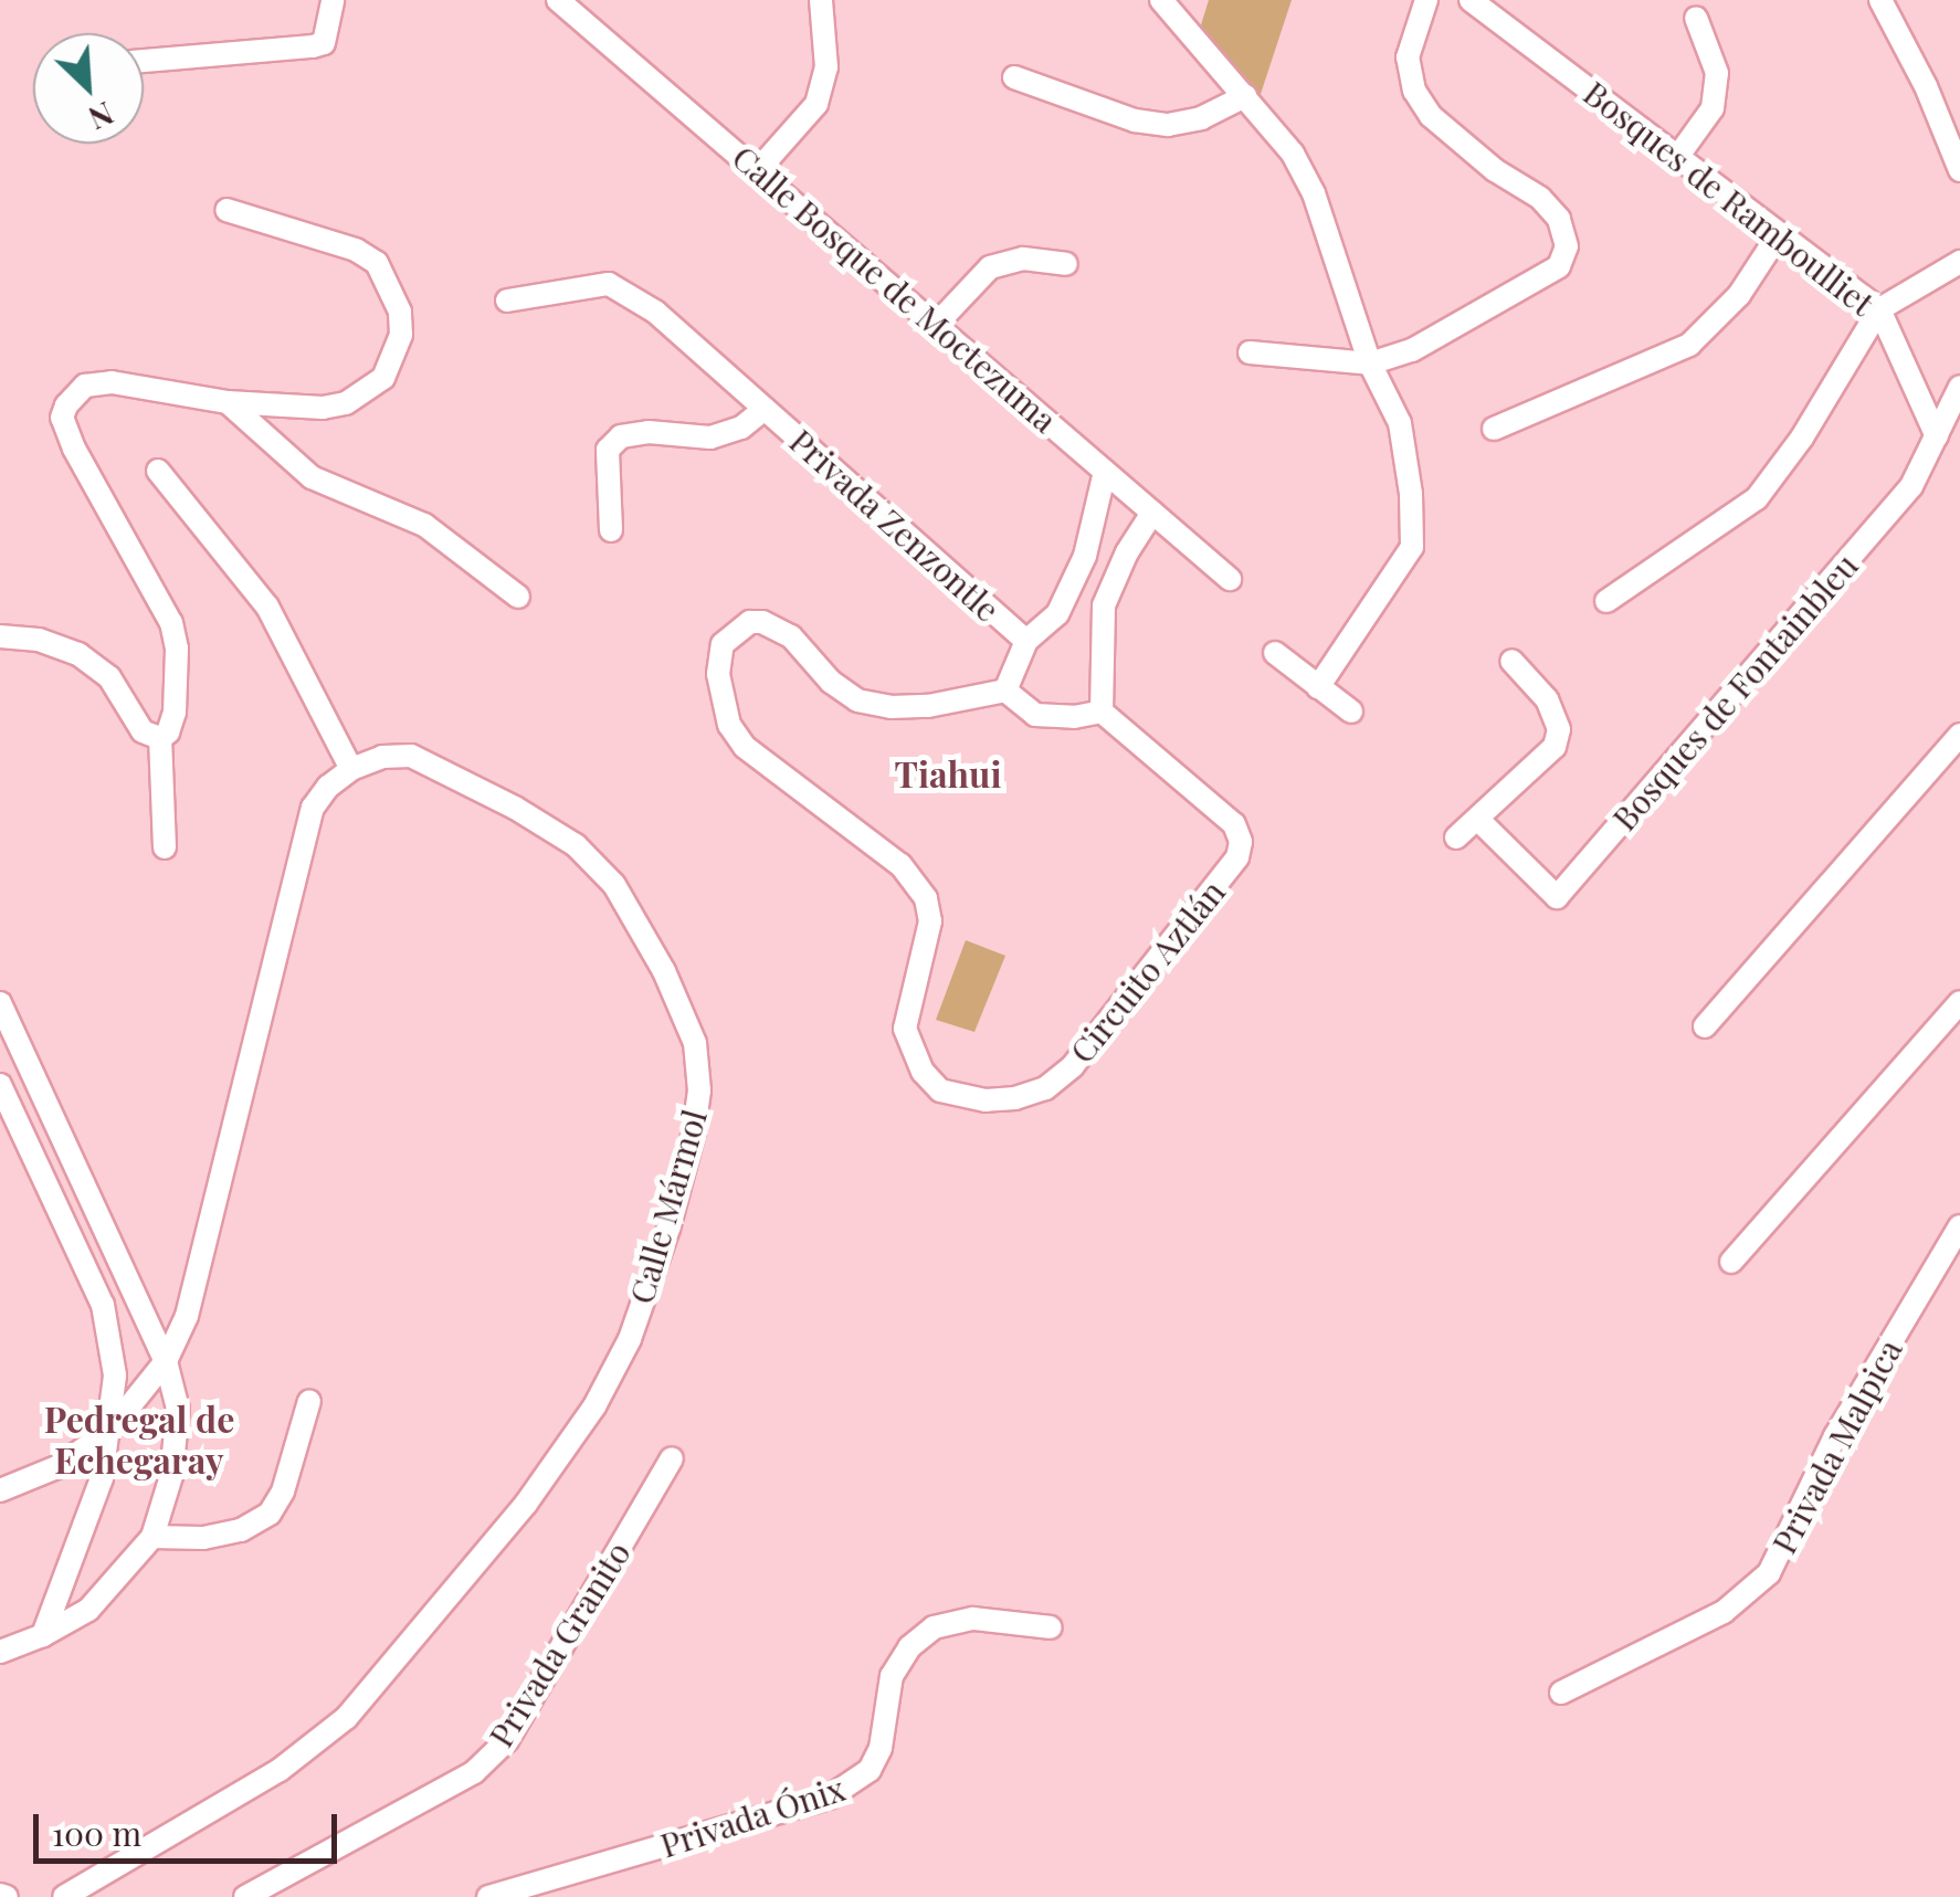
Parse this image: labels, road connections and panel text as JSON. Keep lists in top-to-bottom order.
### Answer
{
  "streets": {
    "street": [
      "Bosques de Ramboulliet",
      "Calle Bosque de Moctezuma",
      "Privada Zenzontle",
      "Bosques de Fontainbleu",
      "Circuito Aztlán",
      "Calle Mármol",
      "Privada Malpica",
      "Privada Granito",
      "Privada Ónix"
    ]
  },
  "crossings": [
    ["Bosques de Ramboulliet", "Bosques de Fontainbleu"]
  ],
  "districts": ["Tiahui", "Pedregal de Echegaray"],
  "scale_bar": "100 m",
  "north": "bottom right"
}
